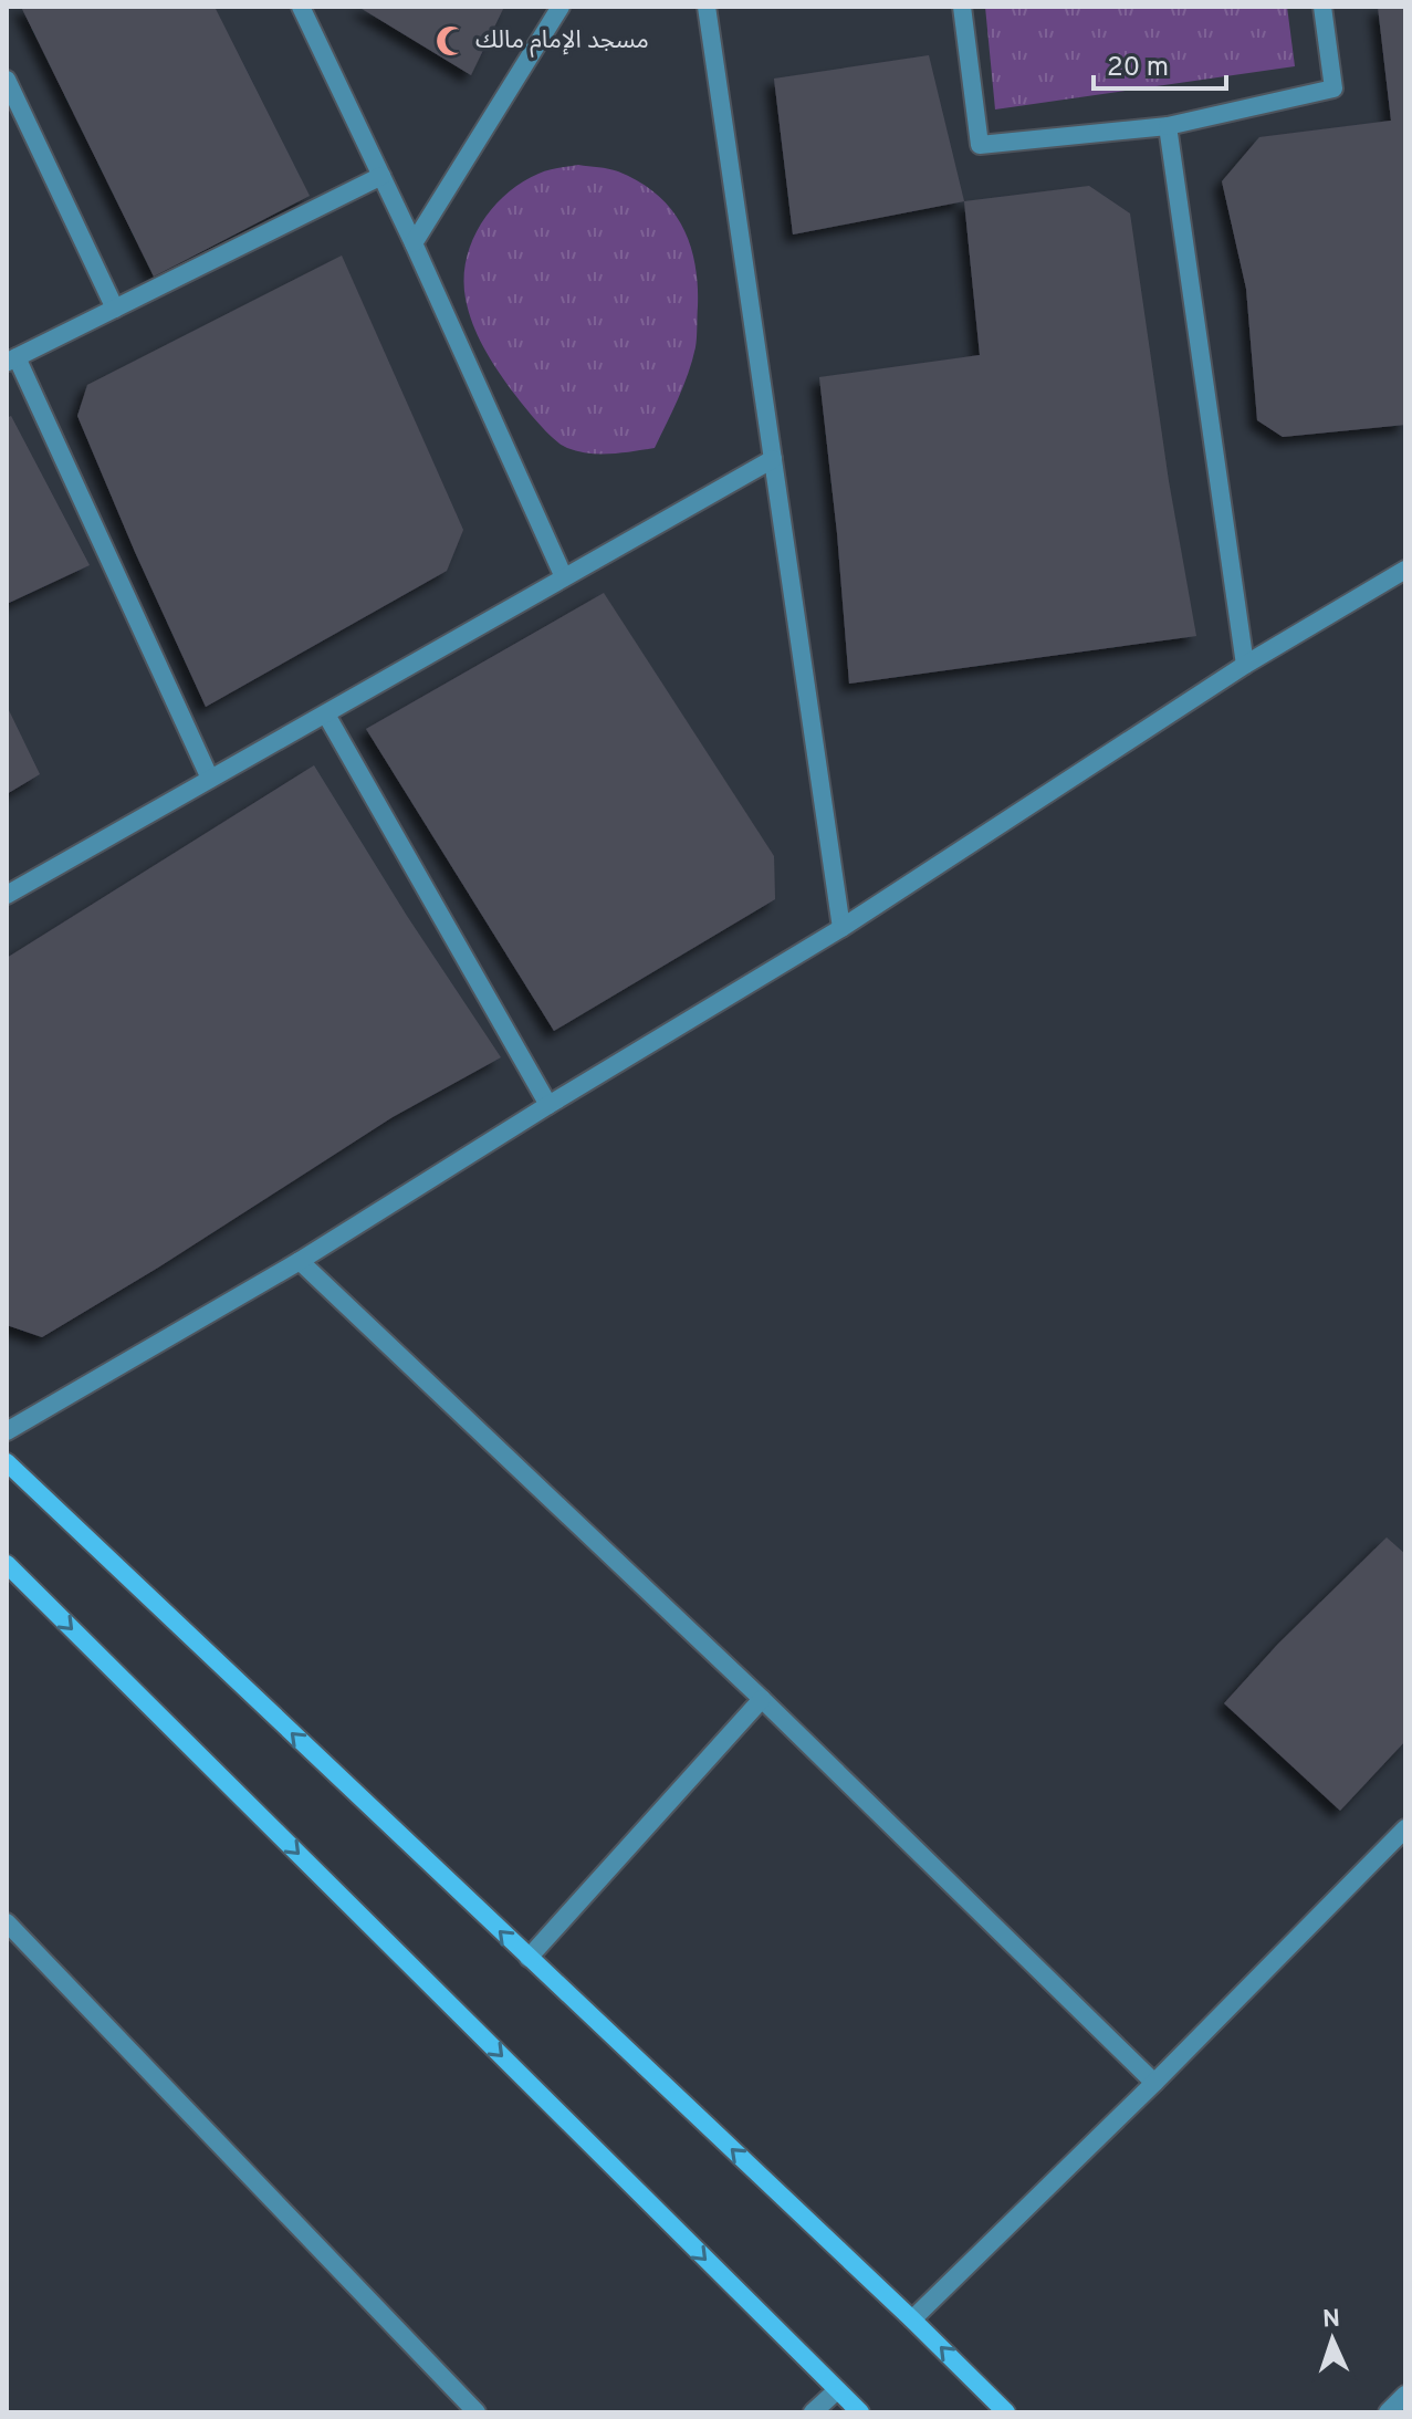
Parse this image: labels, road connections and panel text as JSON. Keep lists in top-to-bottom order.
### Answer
{
  "places": {
    "mosque": ["مسجد الإمام مالك"]
  },
  "scale_bar": "20 m",
  "north": "top"
}
